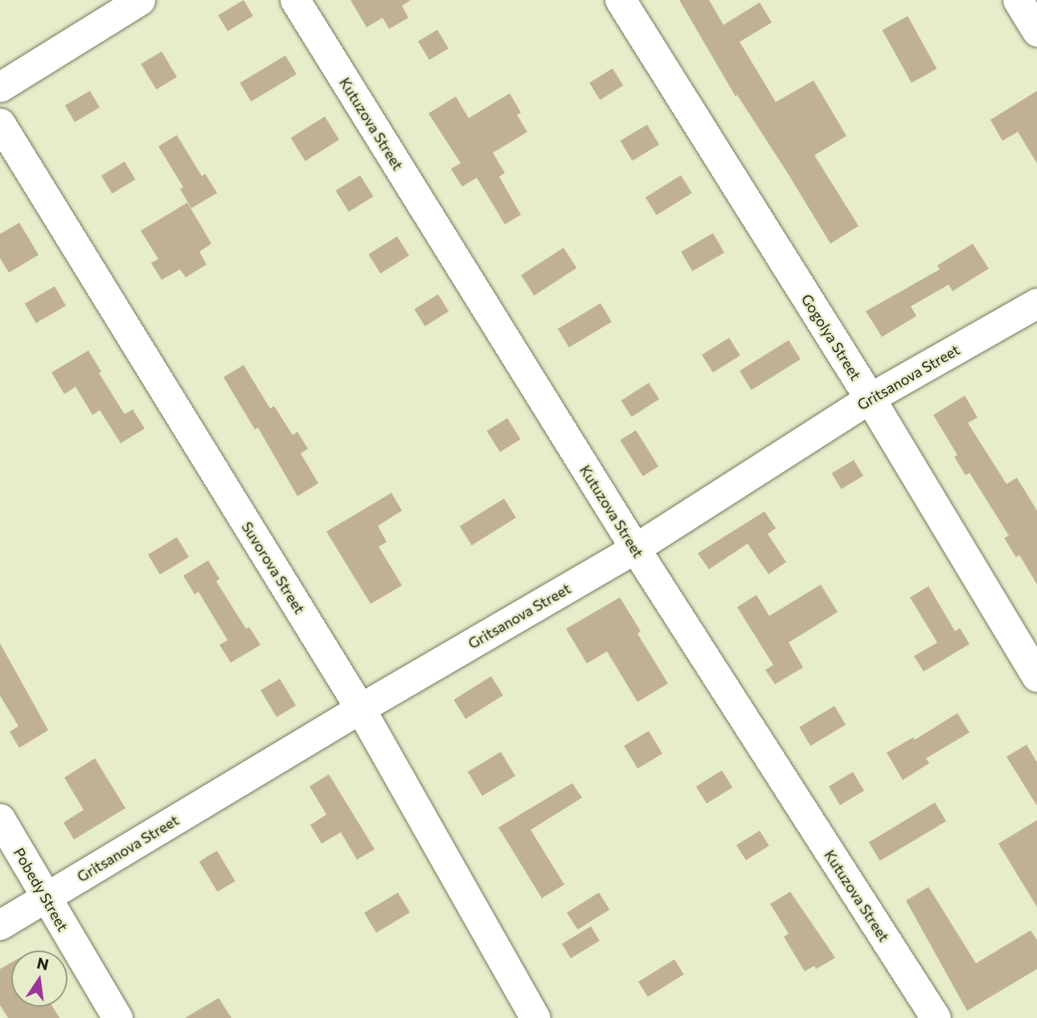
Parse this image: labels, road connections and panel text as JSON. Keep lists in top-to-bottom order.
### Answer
{
  "streets": {
    "main road": ["Gogolya Street"],
    "street": [
      "Kutuzova Street",
      "Gritsanova Street",
      "Suvorova Street",
      "Pobedy Street"
    ]
  },
  "crossings": [
    ["Kutuzova Street", "Gritsanova Street"],
    ["Gogolya Street", "Gritsanova Street"],
    ["Gritsanova Street", "Suvorova Street"],
    ["Gritsanova Street", "Pobedy Street"]
  ],
  "north": "top"
}
